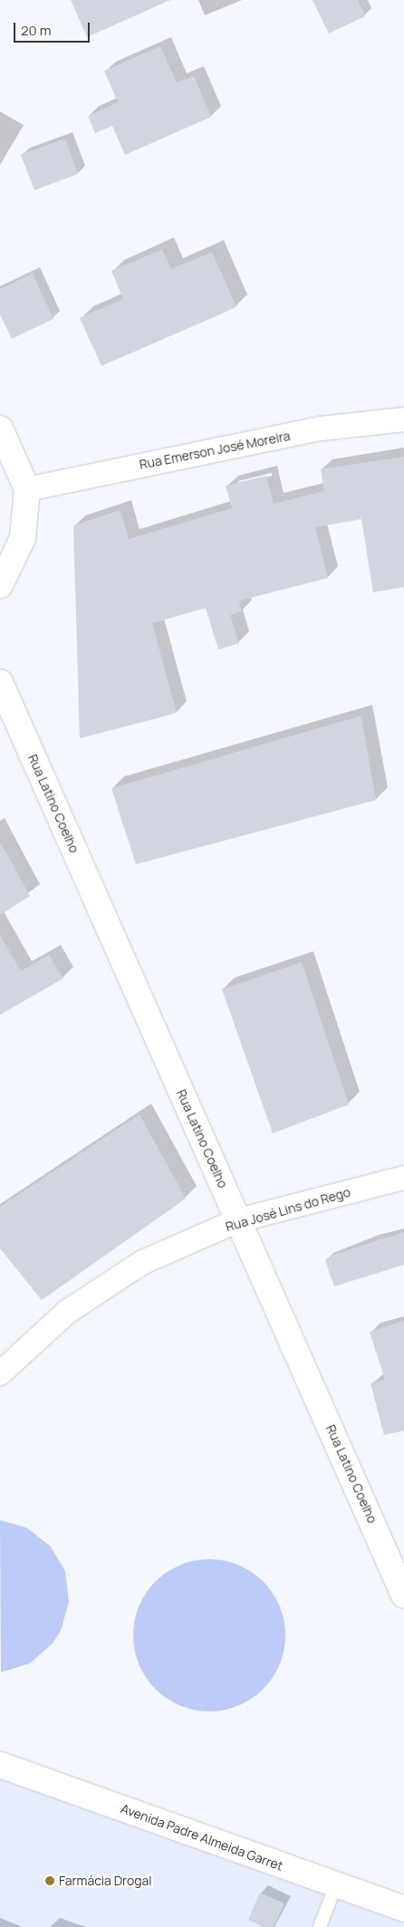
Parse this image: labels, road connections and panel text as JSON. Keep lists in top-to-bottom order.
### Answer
{
  "streets": {
    "street": [
      "Rua Emerson José Moreira",
      "Rua Latino Coelho",
      "Rua José Lins do Rego",
      "Avenida Padre Almeida Garret"
    ]
  },
  "crossings": [
    ["Rua Latino Coelho", "Rua José Lins do Rego"]
  ],
  "places": ["Farmácia Drogal"],
  "scale_bar": "20 m"
}
